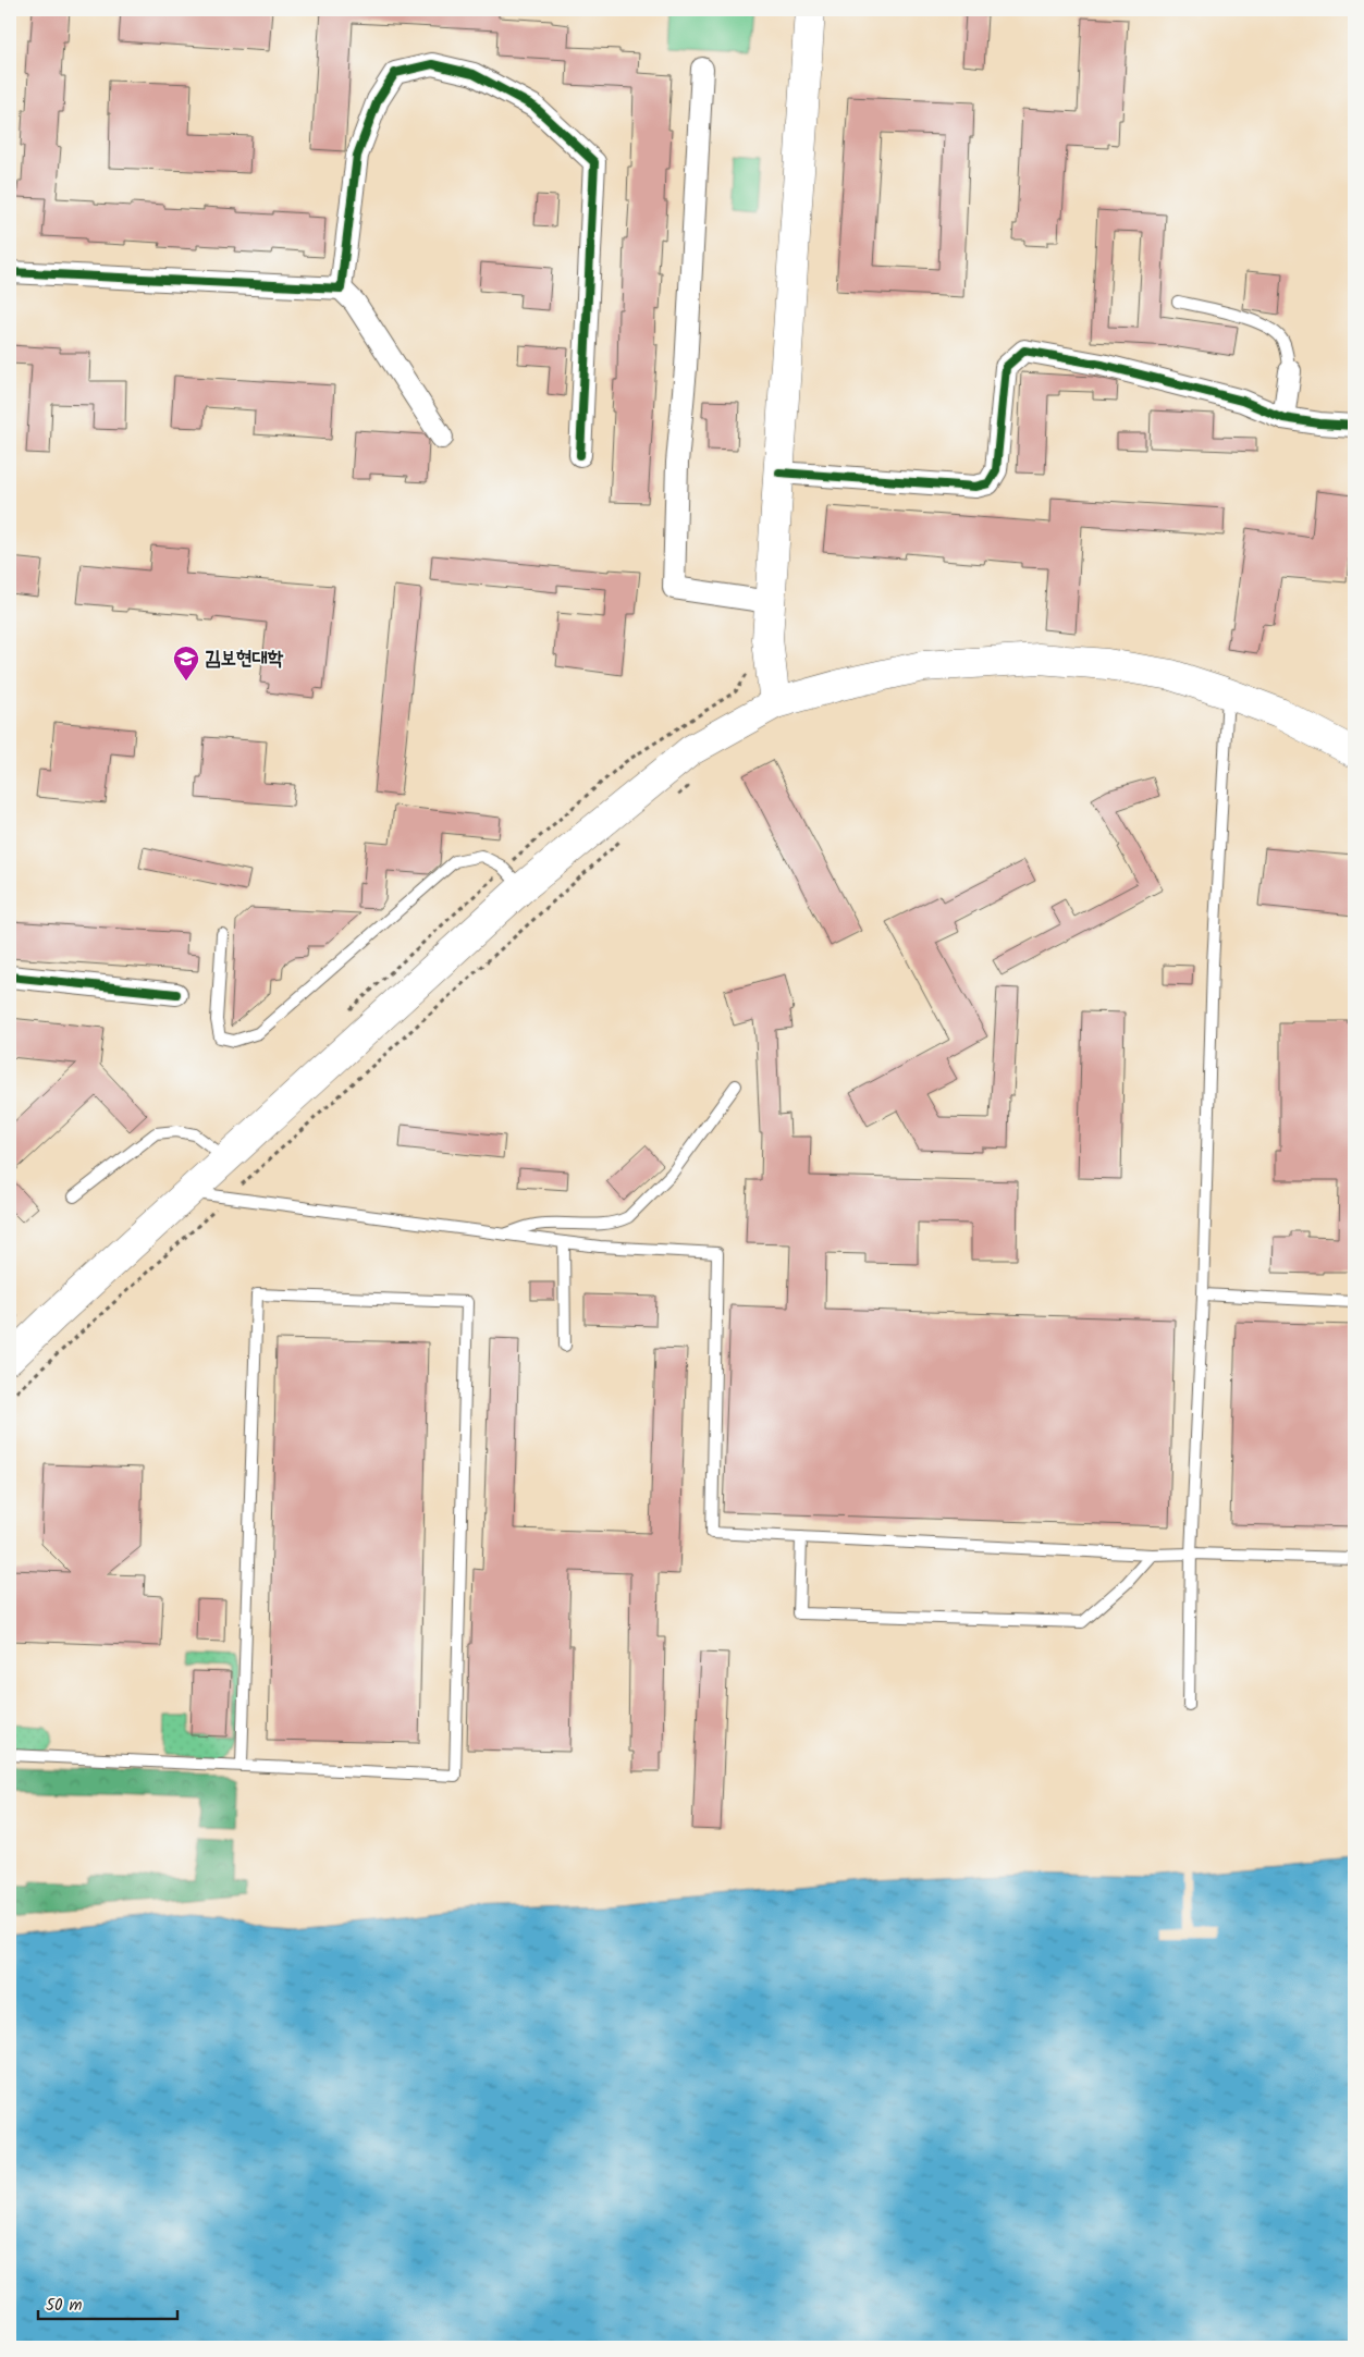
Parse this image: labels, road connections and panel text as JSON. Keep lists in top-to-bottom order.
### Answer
{
  "places": {
    "school or university": ["김보현대학"]
  },
  "scale_bar": "50 m"
}
